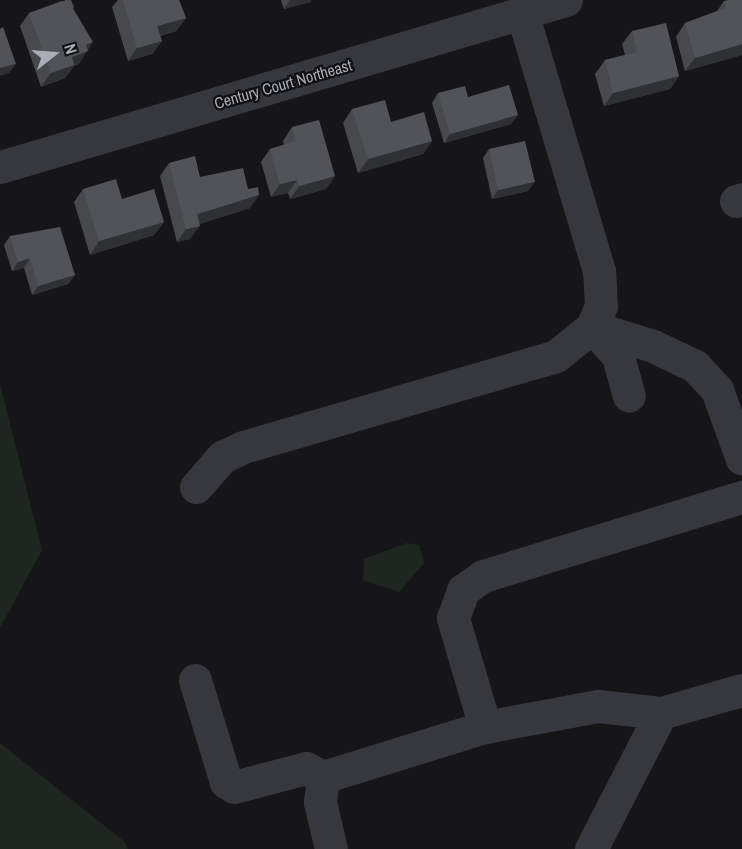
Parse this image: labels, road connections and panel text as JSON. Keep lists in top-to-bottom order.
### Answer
{
  "streets": {
    "street": ["Century Court Northeast"]
  },
  "north": "right"
}
